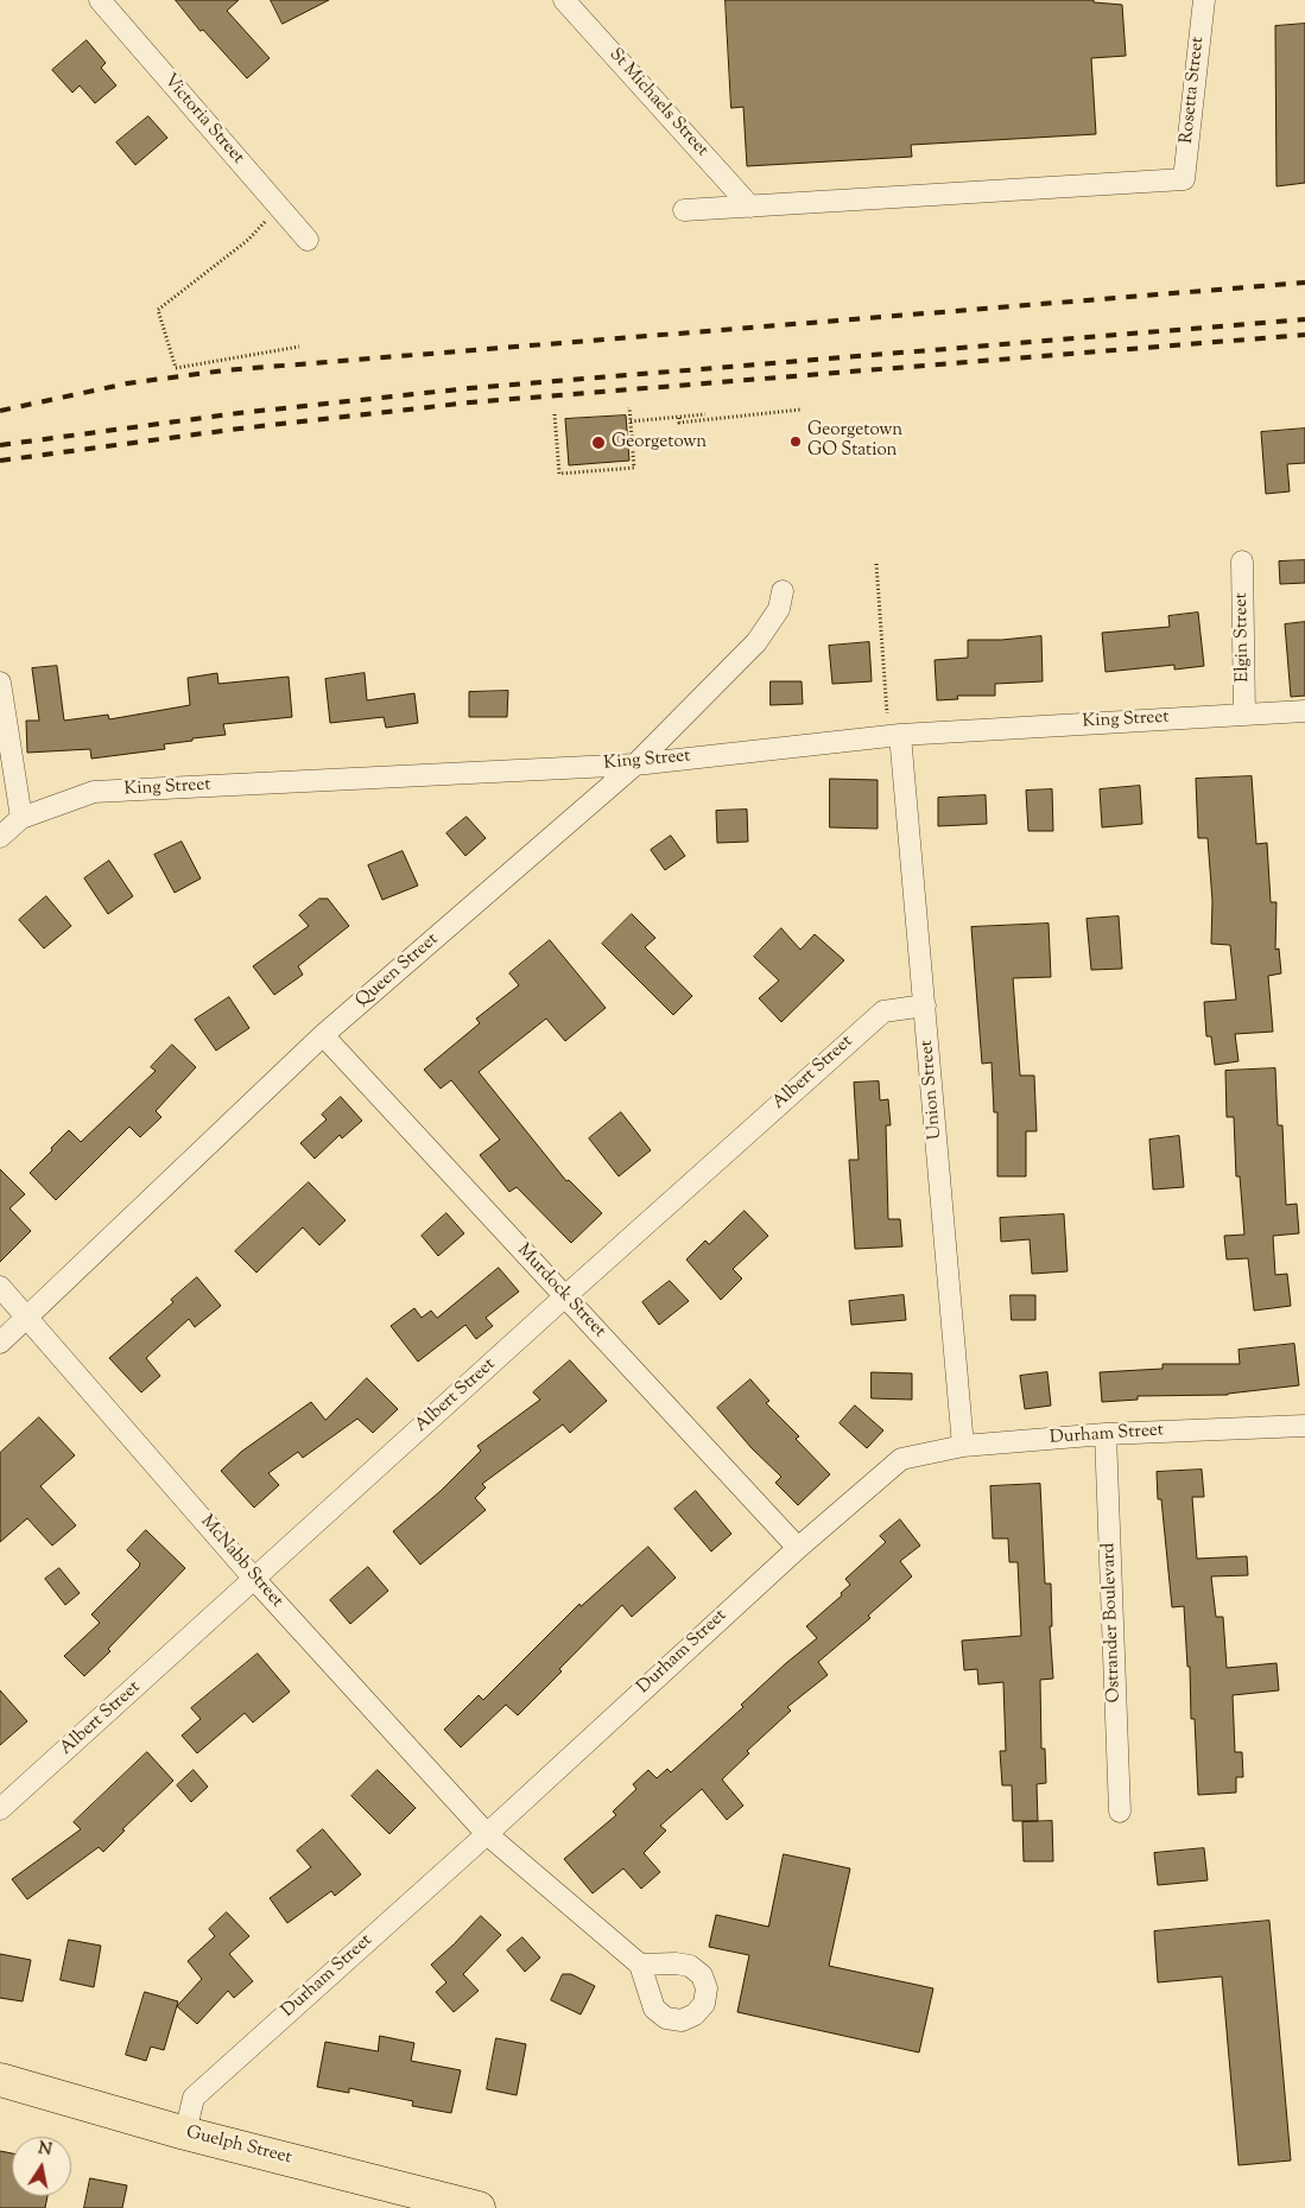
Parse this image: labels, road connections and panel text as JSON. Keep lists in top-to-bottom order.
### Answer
{
  "streets": {
    "main road": ["Guelph Street"],
    "street": [
      "Rosetta Street",
      "St Michaels Street",
      "Victoria Street",
      "Elgin Street",
      "King Street",
      "Queen Street",
      "Albert Street",
      "Union Street",
      "Murdock Street",
      "Durham Street",
      "McNabb Street",
      "Ostrander Boulevard"
    ]
  },
  "crossings": [
    ["Rosetta Street", "St Michaels Street"],
    ["Elgin Street", "King Street"],
    ["King Street", "Queen Street"],
    ["King Street", "Union Street"],
    ["Queen Street", "Murdock Street"],
    ["Queen Street", "McNabb Street"],
    ["Albert Street", "Union Street"],
    ["Albert Street", "Murdock Street"],
    ["Albert Street", "McNabb Street"],
    ["Union Street", "Durham Street"],
    ["Murdock Street", "Durham Street"],
    ["Durham Street", "McNabb Street"],
    ["Durham Street", "Ostrander Boulevard"],
    ["Durham Street", "Guelph Street"]
  ],
  "places": ["Georgetown GO Station", "Georgetown"],
  "north": "top"
}
